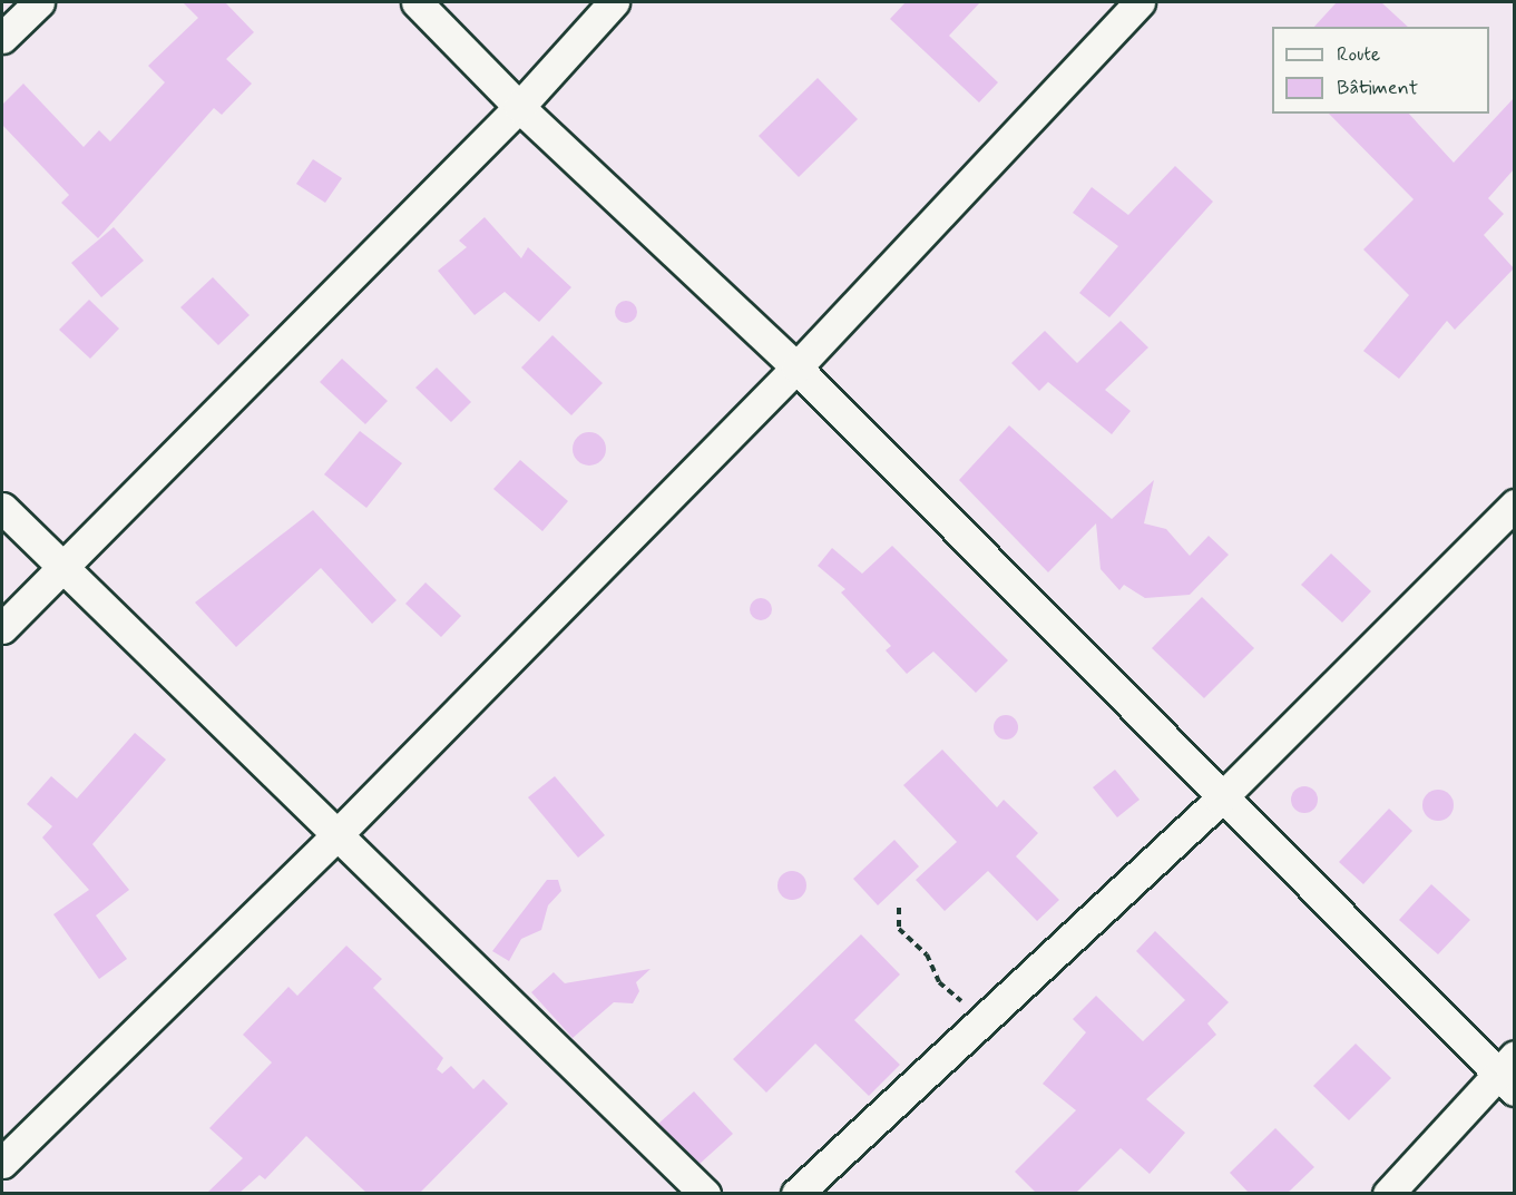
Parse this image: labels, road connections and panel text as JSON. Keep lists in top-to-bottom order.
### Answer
{
  "legend": ["Route", "Bâtiment"]
}
